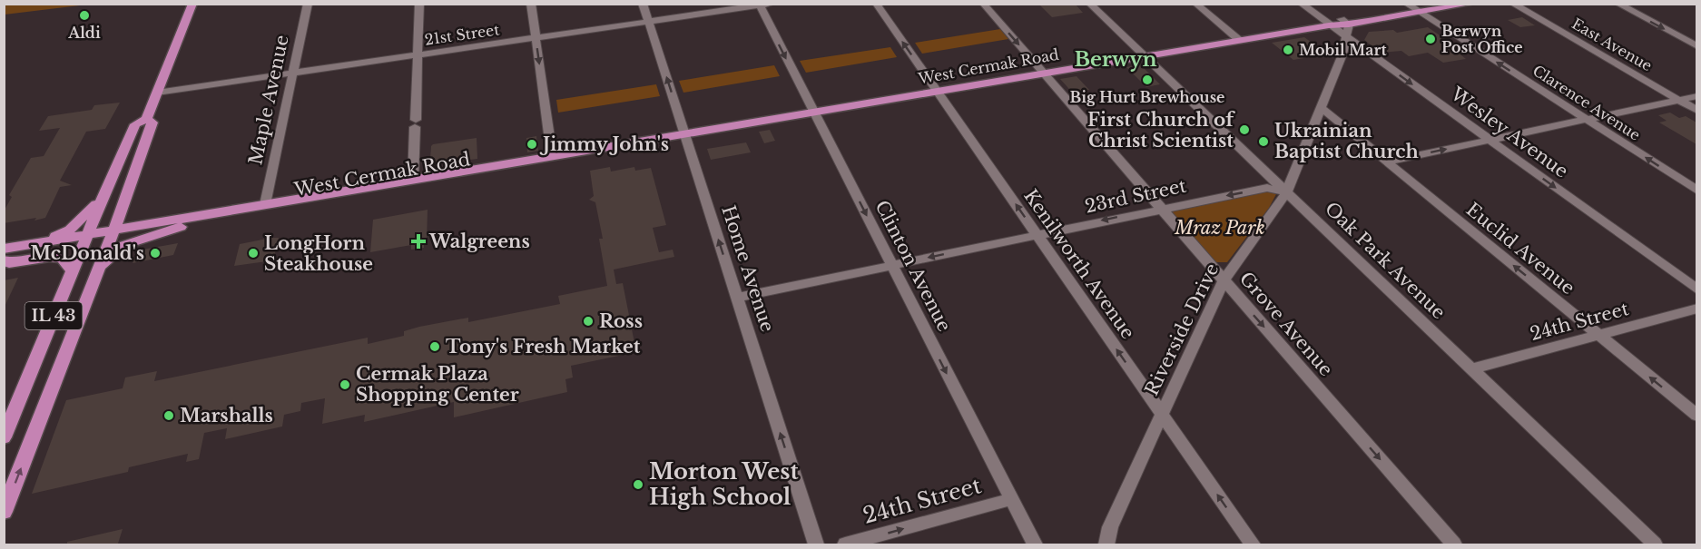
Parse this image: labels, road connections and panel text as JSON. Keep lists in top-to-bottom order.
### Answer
{
  "streets": {
    "main road": ["West Cermak Road", "IL 43"],
    "street": [
      "21st Street",
      "East Avenue",
      "Maple Avenue",
      "Clarence Avenue",
      "Wesley Avenue",
      "23rd Street",
      "Euclid Avenue",
      "Oak Park Avenue",
      "Kenilworth Avenue",
      "Clinton Avenue",
      "Home Avenue",
      "24th Street",
      "Grove Avenue",
      "Riverside Drive"
    ]
  },
  "crossings": [
    ["21st Street", "Maple Avenue"],
    ["21st Street", "Clinton Avenue"],
    ["21st Street", "Home Avenue"],
    ["21st Street", "IL 43"],
    ["West Cermak Road", "Maple Avenue"],
    ["West Cermak Road", "Clarence Avenue"],
    ["West Cermak Road", "Wesley Avenue"],
    ["West Cermak Road", "Oak Park Avenue"],
    ["West Cermak Road", "Kenilworth Avenue"],
    ["West Cermak Road", "Clinton Avenue"],
    ["West Cermak Road", "Home Avenue"],
    ["West Cermak Road", "IL 43"],
    ["West Cermak Road", "Grove Avenue"],
    ["West Cermak Road", "Riverside Drive"],
    ["Wesley Avenue", "Riverside Drive"],
    ["23rd Street", "Oak Park Avenue"],
    ["23rd Street", "Kenilworth Avenue"],
    ["23rd Street", "Clinton Avenue"],
    ["23rd Street", "Home Avenue"],
    ["23rd Street", "Grove Avenue"],
    ["23rd Street", "Riverside Drive"],
    ["Euclid Avenue", "24th Street"],
    ["Euclid Avenue", "Riverside Drive"],
    ["Oak Park Avenue", "24th Street"],
    ["Oak Park Avenue", "Riverside Drive"],
    ["Kenilworth Avenue", "Riverside Drive"],
    ["Clinton Avenue", "24th Street"],
    ["Grove Avenue", "Riverside Drive"]
  ],
  "one_way": [
    "Clarence Avenue",
    "Wesley Avenue",
    "23rd Street",
    "Euclid Avenue",
    "Kenilworth Avenue",
    "Clinton Avenue",
    "Home Avenue",
    "24th Street",
    "Grove Avenue"
  ],
  "districts": ["Berwyn"],
  "parks": ["Mraz Park"],
  "places": {
    "other": [
      "Aldi",
      "Berwyn Post Office",
      "Mobil Mart",
      "Big Hurt Brewhouse",
      "First Church of Christ Scientist",
      "Ukrainian Baptist Church",
      "Jimmy John's",
      "McDonald's",
      "LongHorn Steakhouse",
      "Ross",
      "Tony's Fresh Market",
      "Cermak Plaza Shopping Center",
      "Marshalls",
      "Morton West High School"
    ],
    "health": ["Walgreens"]
  }
}
